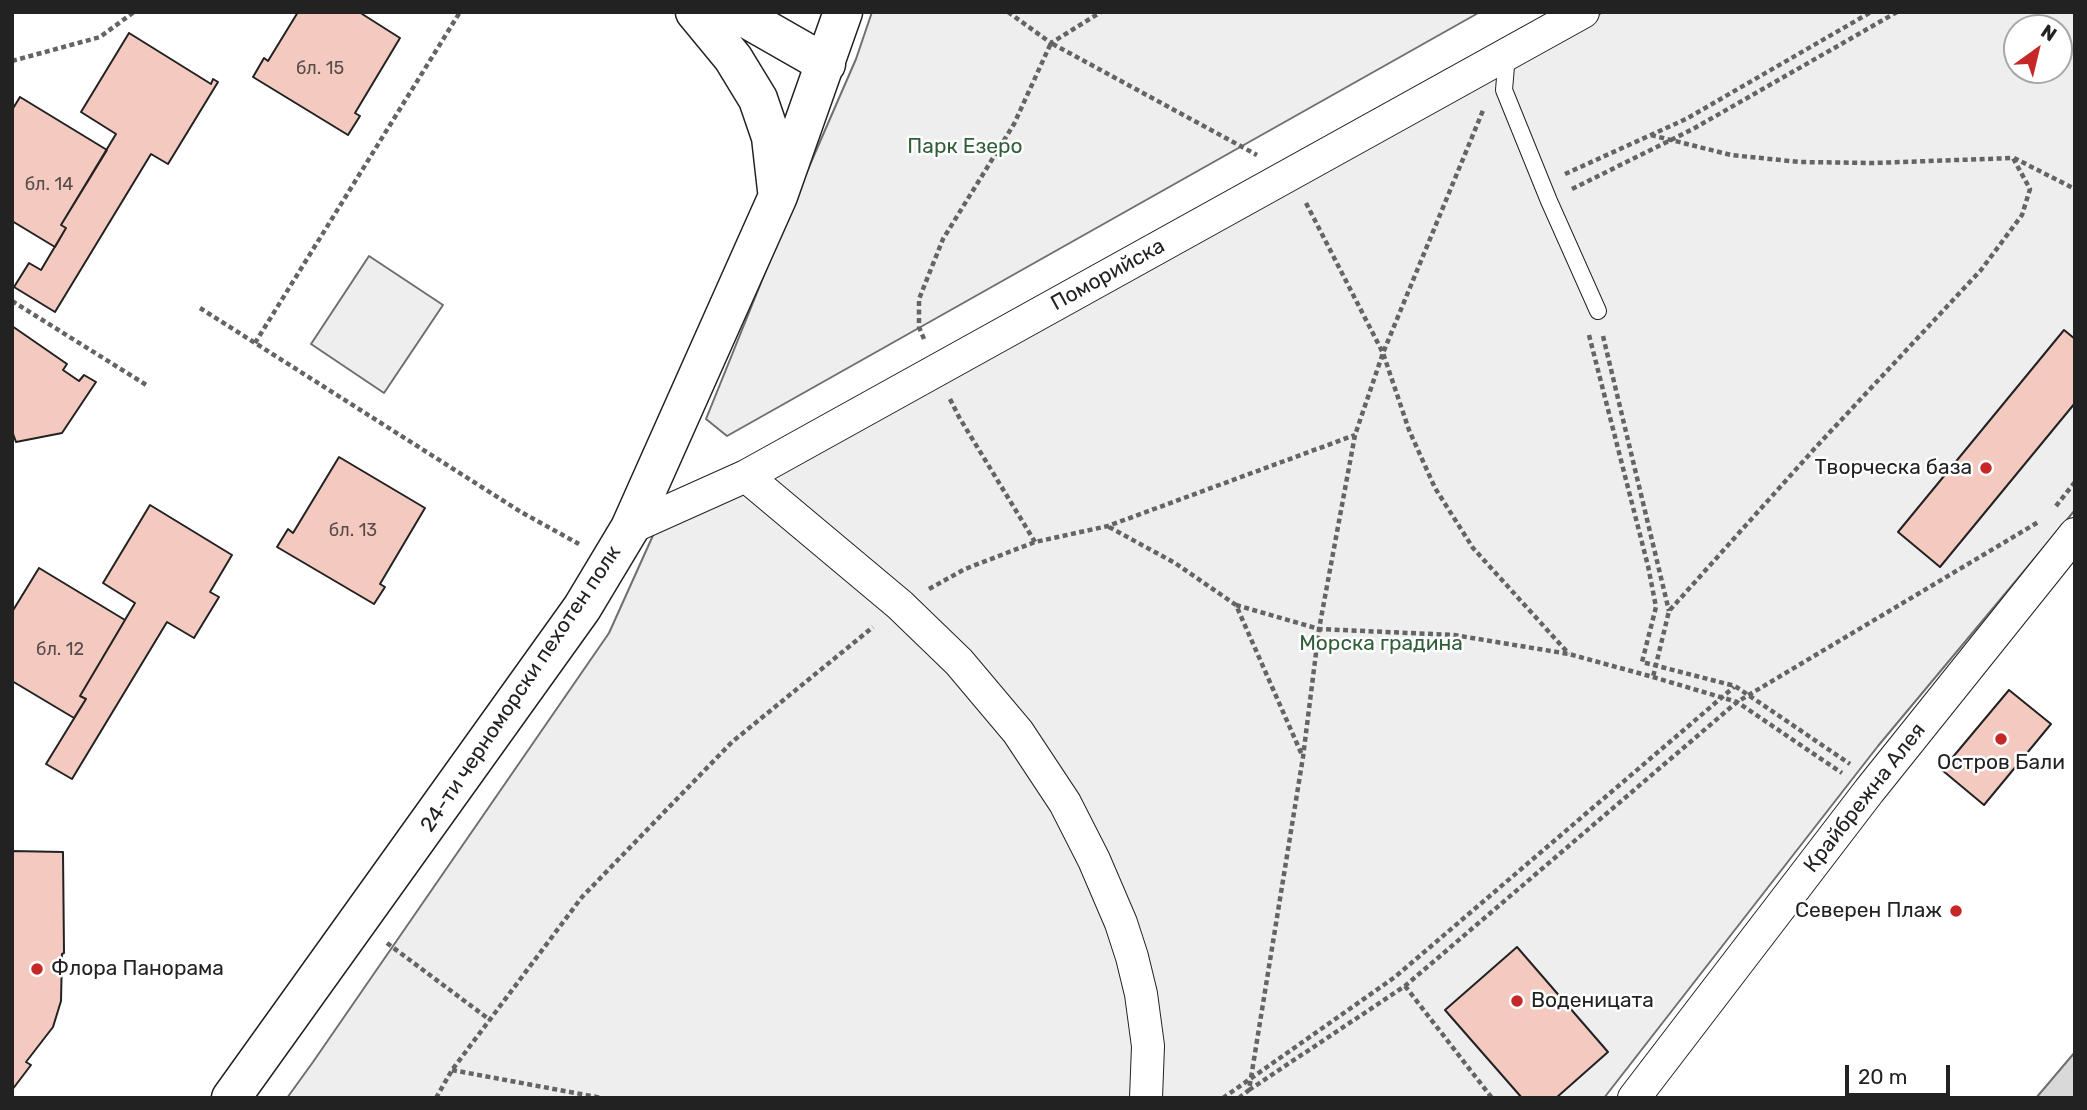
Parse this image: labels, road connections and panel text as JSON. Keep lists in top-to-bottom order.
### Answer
{
  "streets": {
    "main road": ["24-ти черноморски пехотен полк"],
    "street": ["Поморийска", "Крайбрежна Алея"]
  },
  "crossings": [
    ["Поморийска", "24-ти черноморски пехотен полк"]
  ],
  "parks": ["Парк Езеро", "Морска градина"],
  "places": [
    "Творческа база",
    "Остров Бали",
    "Северен Плаж",
    "Флора Панорама",
    "Воденицата"
  ],
  "house_numbers": [
    "бл. 15",
    "бл. 14",
    "бл. 13",
    "бл. 12"
  ],
  "scale_bar": "20 m",
  "north": "top right"
}
